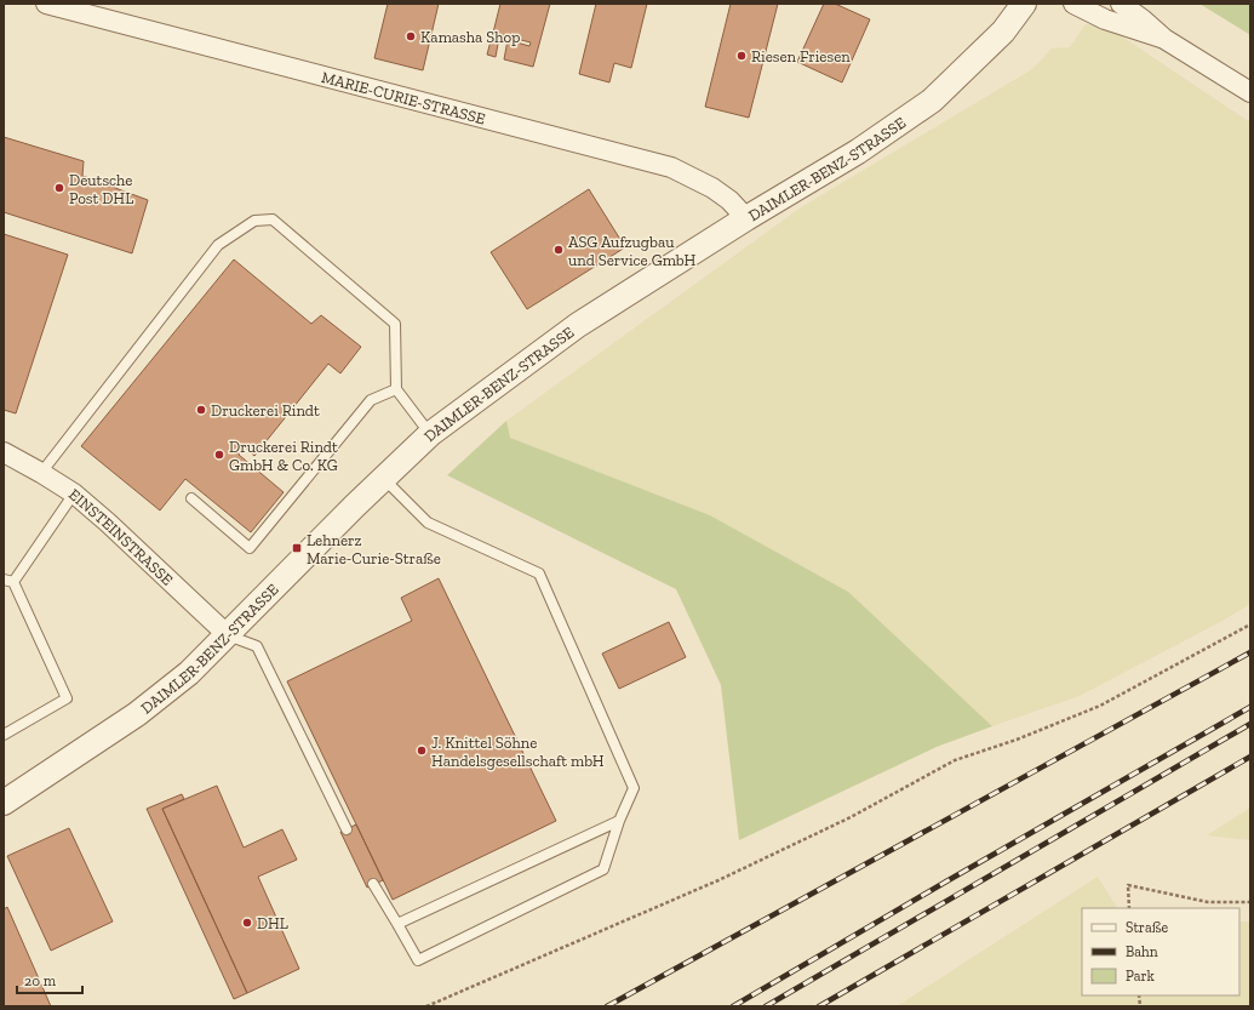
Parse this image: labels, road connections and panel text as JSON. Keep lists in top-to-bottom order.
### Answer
{
  "streets": {
    "street": ["MARIE-CURIE-STRASSE", "DAIMLER-BENZ-STRASSE", "EINSTEINSTRASSE"]
  },
  "crossings": [
    ["MARIE-CURIE-STRASSE", "DAIMLER-BENZ-STRASSE"],
    ["DAIMLER-BENZ-STRASSE", "EINSTEINSTRASSE"]
  ],
  "places": {
    "other": [
      "Kamasha Shop",
      "Riesen Friesen",
      "Deutsche Post DHL",
      "ASG Aufzugbau und Service GmbH",
      "Druckerei Rindt",
      "Druckerei Rindt GmbH & Co. KG",
      "J. Knittel Söhne Handelsgesellschaft mbH",
      "DHL"
    ],
    "transit": ["Lehnerz Marie-Curie-Straße"]
  },
  "legend": ["Straße", "Bahn", "Park"],
  "scale_bar": "20 m"
}
